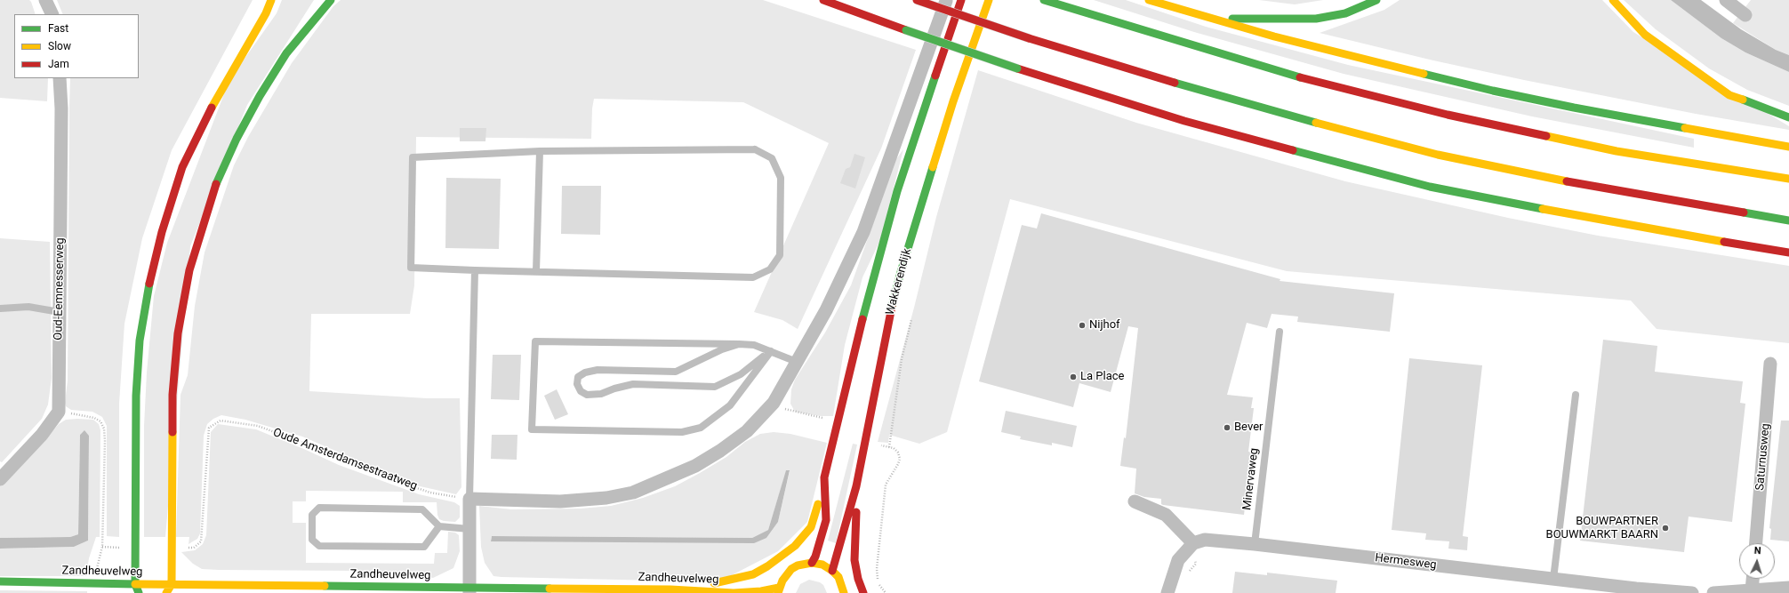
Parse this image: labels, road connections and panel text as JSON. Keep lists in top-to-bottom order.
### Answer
{
  "streets": {
    "main road": ["Wakkerendijk", "Zandheuvelweg"],
    "street": ["Oud-Eemnesserweg", "Saturnusweg", "Hermesweg"],
    "lane": ["Minervaweg"],
    "path": ["Oude Amsterdamsestraatweg"]
  },
  "crossings": [
    ["Minervaweg", "Hermesweg"]
  ],
  "places": [
    "Nijhof",
    "La Place",
    "Bever",
    "BOUWPARTNER BOUWMARKT BAARN"
  ],
  "legend": ["Fast", "Slow", "Jam"],
  "north": "top"
}
